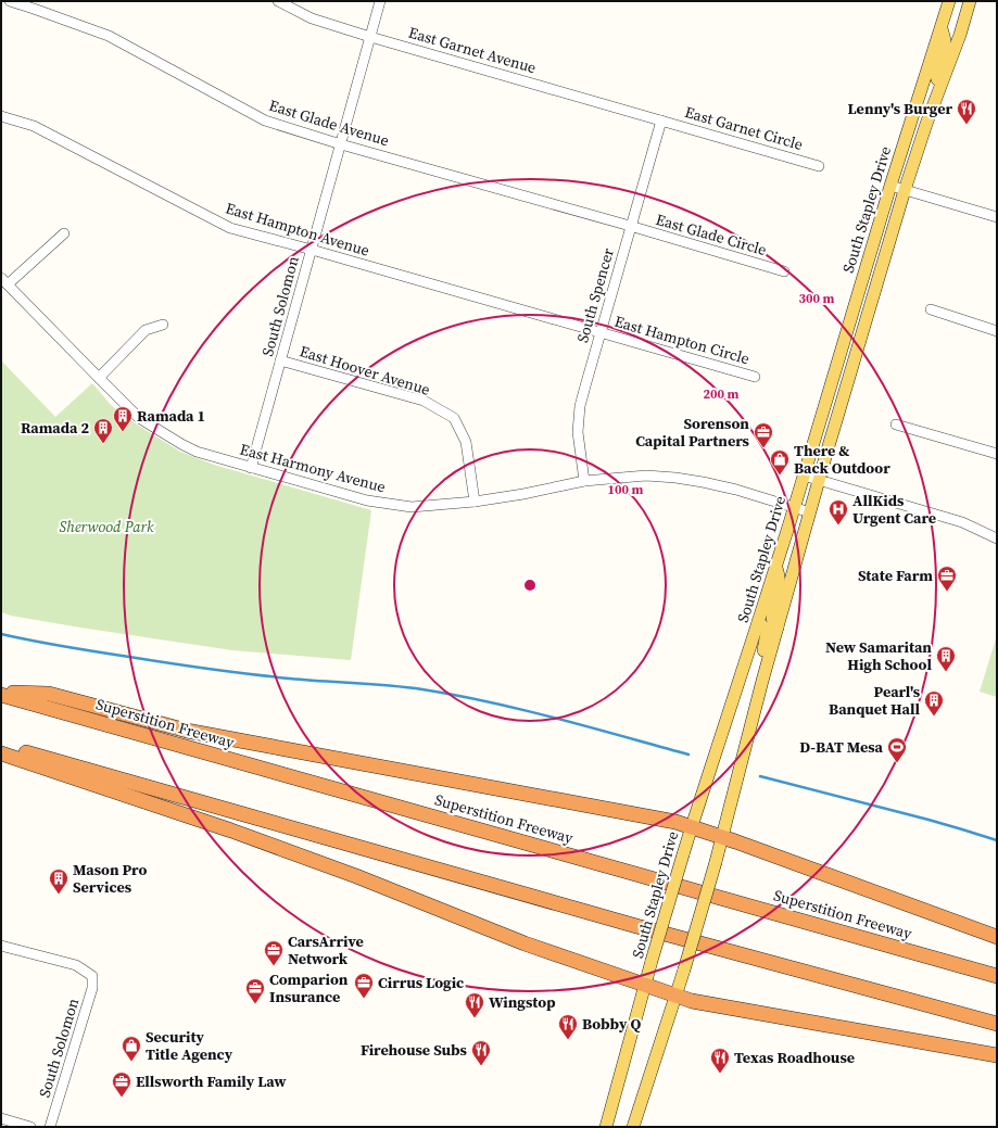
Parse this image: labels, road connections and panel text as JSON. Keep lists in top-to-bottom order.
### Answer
{
  "streets": {
    "highway": ["Superstition Freeway"],
    "main road": ["South Stapley Drive"],
    "street": [
      "East Garnet Avenue",
      "East Glade Avenue",
      "East Garnet Circle",
      "East Hampton Avenue",
      "East Glade Circle",
      "South Spencer",
      "South Solomon",
      "East Hampton Circle",
      "East Hoover Avenue",
      "East Harmony Avenue"
    ]
  },
  "crossings": [
    ["East Garnet Avenue", "East Garnet Circle"],
    ["East Garnet Avenue", "South Spencer"],
    ["East Garnet Avenue", "South Solomon"],
    ["East Glade Avenue", "East Glade Circle"],
    ["East Glade Avenue", "South Spencer"],
    ["East Glade Avenue", "South Solomon"],
    ["East Garnet Circle", "South Spencer"],
    ["South Stapley Drive", "East Harmony Avenue"],
    ["East Hampton Avenue", "South Spencer"],
    ["East Hampton Avenue", "South Solomon"],
    ["East Hampton Avenue", "East Hampton Circle"],
    ["East Glade Circle", "South Spencer"],
    ["South Spencer", "East Hampton Circle"],
    ["South Spencer", "East Harmony Avenue"],
    ["South Solomon", "East Hoover Avenue"],
    ["South Solomon", "East Harmony Avenue"],
    ["East Hoover Avenue", "East Harmony Avenue"]
  ],
  "parks": ["Sherwood Park"],
  "places": {
    "restaurant": [
      "Lenny's Burger",
      "Wingstop",
      "Bobby Q",
      "Firehouse Subs",
      "Texas Roadhouse"
    ],
    "building": [
      "Ramada 1",
      "Ramada 2",
      "New Samaritan High School",
      "Pearl's Banquet Hall",
      "Mason Pro Services"
    ],
    "office": [
      "Sorenson Capital Partners",
      "State Farm",
      "CarsArrive Network",
      "Cirrus Logic",
      "Comparion Insurance",
      "Ellsworth Family Law"
    ],
    "shop": ["There & Back Outdoor", "Security Title Agency"],
    "hospital": ["AllKids Urgent Care"],
    "sports": ["D-BAT Mesa"]
  },
  "rings": ["300 m", "200 m", "100 m"]
}
